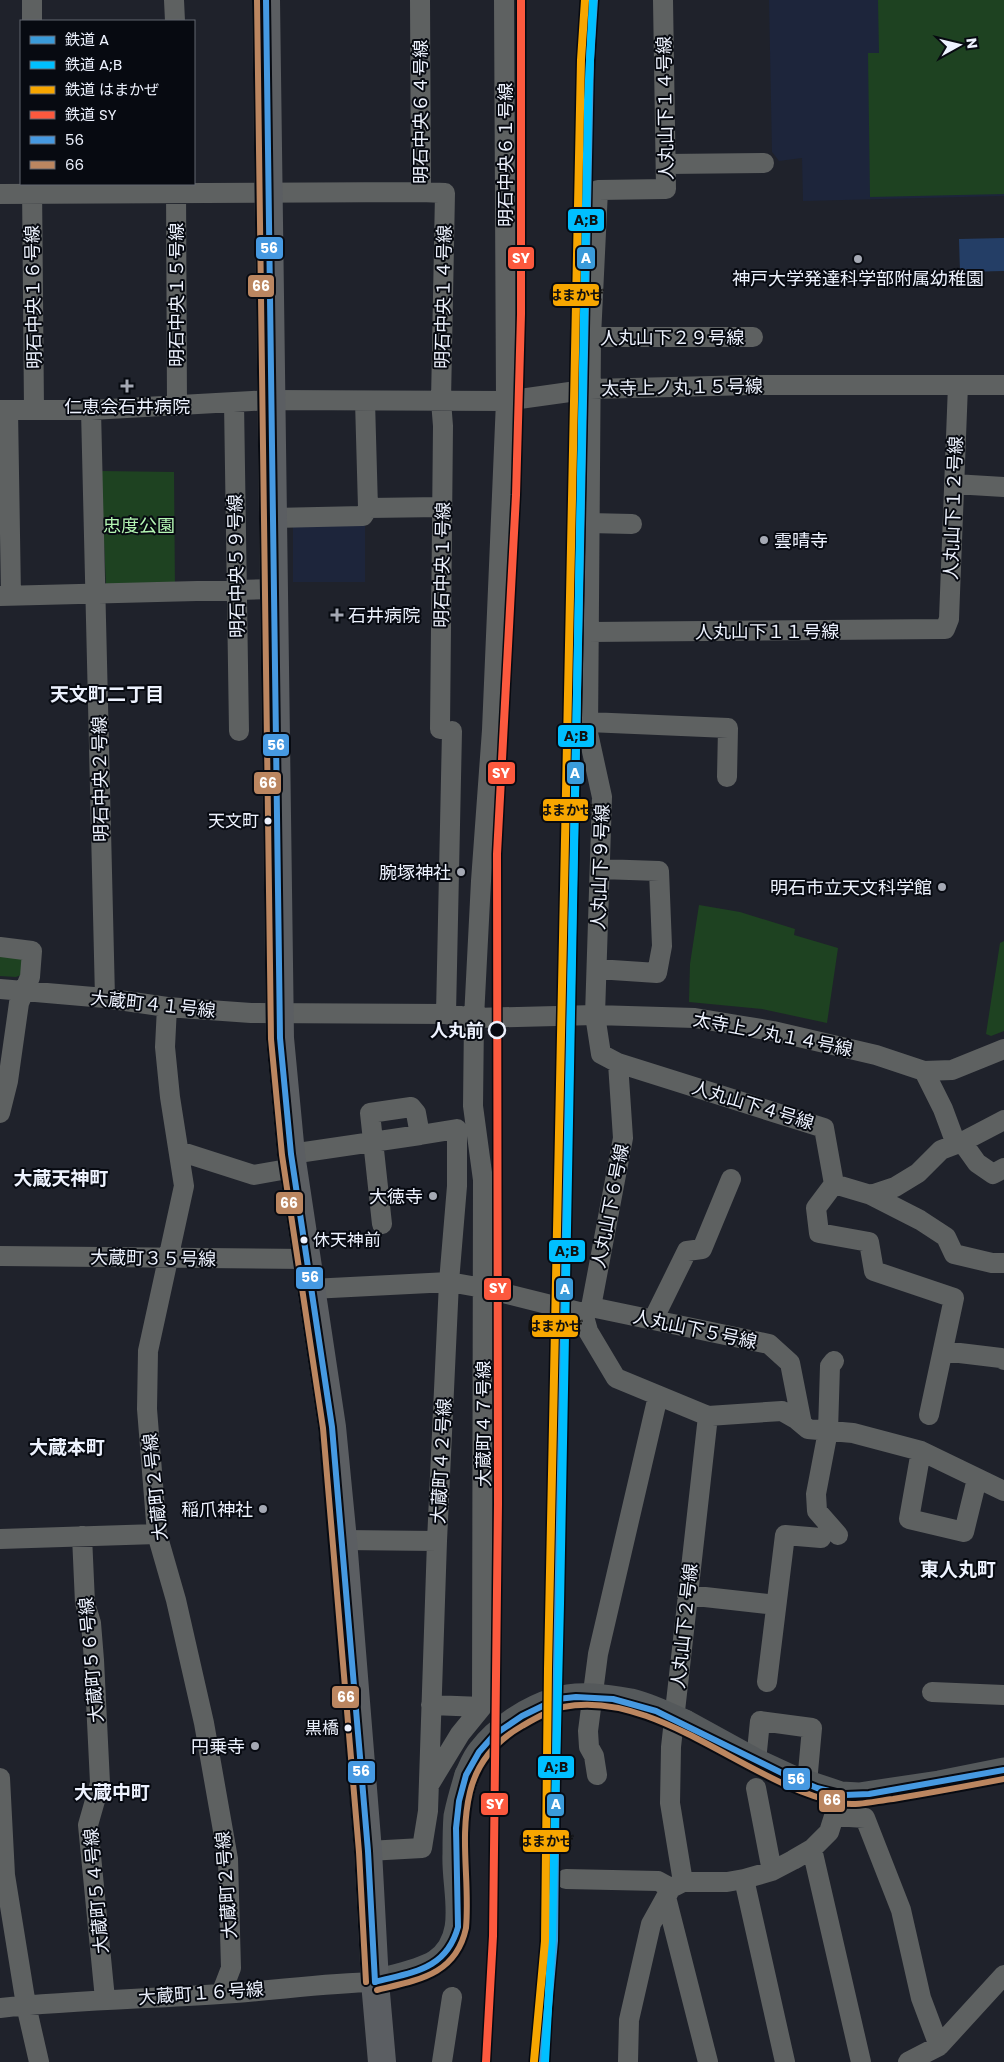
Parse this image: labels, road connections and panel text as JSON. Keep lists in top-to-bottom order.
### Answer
{
  "streets": {
    "street": [
      "人丸山下１４号線",
      "明石中央６４号線",
      "明石中央６１号線",
      "明石中央１５号線",
      "明石中央１６号線",
      "明石中央１４号線",
      "人丸山下２９号線",
      "太寺上ノ丸１５号線",
      "人丸山下１２号線",
      "明石中央１号線",
      "明石中央５９号線",
      "人丸山下１１号線",
      "明石中央２号線",
      "人丸山下９号線",
      "大蔵町４１号線",
      "太寺上ノ丸１４号線",
      "人丸山下４号線",
      "人丸山下６号線",
      "大蔵町３５号線",
      "人丸山下５号線",
      "大蔵町４７号線",
      "大蔵町４２号線",
      "大蔵町２号線",
      "人丸山下２号線",
      "大蔵町５６号線",
      "大蔵町５４号線",
      "大蔵町１６号線"
    ]
  },
  "crossings": [
    ["人丸山下１４号線", "人丸山下２９号線"],
    ["人丸山下１４号線", "太寺上ノ丸１５号線"],
    ["人丸山下１４号線", "人丸山下９号線"],
    ["明石中央６４号線", "明石中央１５号線"],
    ["明石中央６４号線", "明石中央１６号線"],
    ["明石中央６４号線", "明石中央１４号線"],
    ["明石中央６１号線", "太寺上ノ丸１５号線"],
    ["明石中央６１号線", "太寺上ノ丸１４号線"],
    ["明石中央６１号線", "大蔵町４７号線"],
    ["明石中央１５号線", "太寺上ノ丸１５号線"],
    ["明石中央１６号線", "太寺上ノ丸１５号線"],
    ["明石中央１４号線", "太寺上ノ丸１５号線"],
    ["明石中央１４号線", "明石中央１号線"],
    ["太寺上ノ丸１５号線", "人丸山下１２号線"],
    ["太寺上ノ丸１５号線", "明石中央１号線"],
    ["太寺上ノ丸１５号線", "明石中央５９号線"],
    ["太寺上ノ丸１５号線", "明石中央２号線"],
    ["太寺上ノ丸１５号線", "人丸山下９号線"],
    ["人丸山下１２号線", "人丸山下１１号線"],
    ["明石中央１号線", "大蔵町４１号線"],
    ["明石中央１号線", "太寺上ノ丸１４号線"],
    ["人丸山下１１号線", "人丸山下９号線"],
    ["明石中央２号線", "大蔵町４１号線"],
    ["人丸山下９号線", "太寺上ノ丸１４号線"],
    ["大蔵町４１号線", "太寺上ノ丸１４号線"],
    ["大蔵町４１号線", "大蔵町２号線"],
    ["太寺上ノ丸１４号線", "大蔵町４７号線"],
    ["人丸山下４号線", "人丸山下６号線"],
    ["人丸山下６号線", "人丸山下５号線"],
    ["大蔵町３５号線", "大蔵町２号線"],
    ["人丸山下５号線", "大蔵町４７号線"],
    ["人丸山下５号線", "大蔵町４２号線"],
    ["大蔵町２号線", "大蔵町１６号線"],
    ["大蔵町５６号線", "大蔵町５４号線"],
    ["大蔵町５４号線", "大蔵町１６号線"]
  ],
  "districts": [
    "天文町二丁目",
    "大蔵天神町",
    "大蔵本町",
    "東人丸町",
    "大蔵中町"
  ],
  "parks": ["忠度公園"],
  "places": {
    "other": [
      "神戸大学発達科学部附属幼稚園",
      "雲晴寺",
      "天文町",
      "腕塚神社",
      "明石市立天文科学館",
      "人丸前",
      "大徳寺",
      "休天神前",
      "稲爪神社",
      "黒橋",
      "円乗寺"
    ],
    "health": ["仁恵会石井病院", "石井病院"]
  },
  "lines": [
    "rail line A",
    "rail line A;B",
    "rail line はまかぜ",
    "rail line SY",
    "transit line 56",
    "transit line 66"
  ],
  "legend": [
    "鉄道 A",
    "鉄道 A;B",
    "鉄道 はまかぜ",
    "鉄道 SY",
    "56",
    "66"
  ],
  "north": "right"
}
